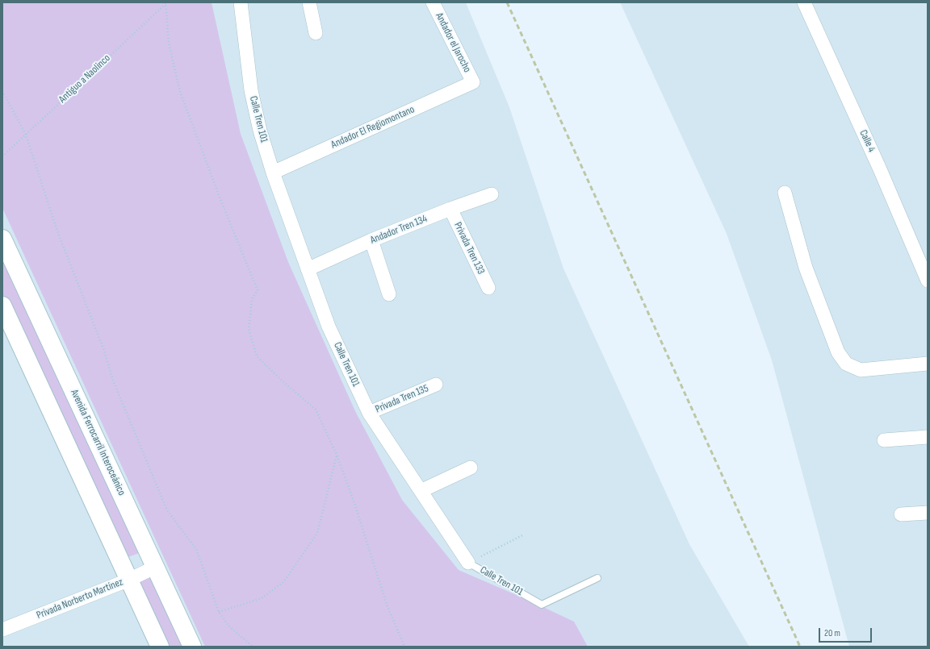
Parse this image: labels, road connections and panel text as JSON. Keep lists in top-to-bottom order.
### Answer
{
  "streets": {
    "main road": ["Avenida Ferrocarril Interoceánico"],
    "street": [
      "Andador el Jarocho",
      "Calle Tren 101",
      "Andador El Regiomontano",
      "Calle 4",
      "Andador Tren 134",
      "Privada Tren 133",
      "Privada Tren 135",
      "Privada Norberto Martínez"
    ],
    "path": ["Antiguo a Naolinco"]
  },
  "crossings": [
    ["Andador el Jarocho", "Andador El Regiomontano"],
    ["Calle Tren 101", "Andador El Regiomontano"],
    ["Calle Tren 101", "Andador Tren 134"],
    ["Calle Tren 101", "Privada Tren 135"],
    ["Andador Tren 134", "Privada Tren 133"],
    ["Avenida Ferrocarril Interoceánico", "Privada Norberto Martínez"]
  ],
  "scale_bar": "20 m"
}
